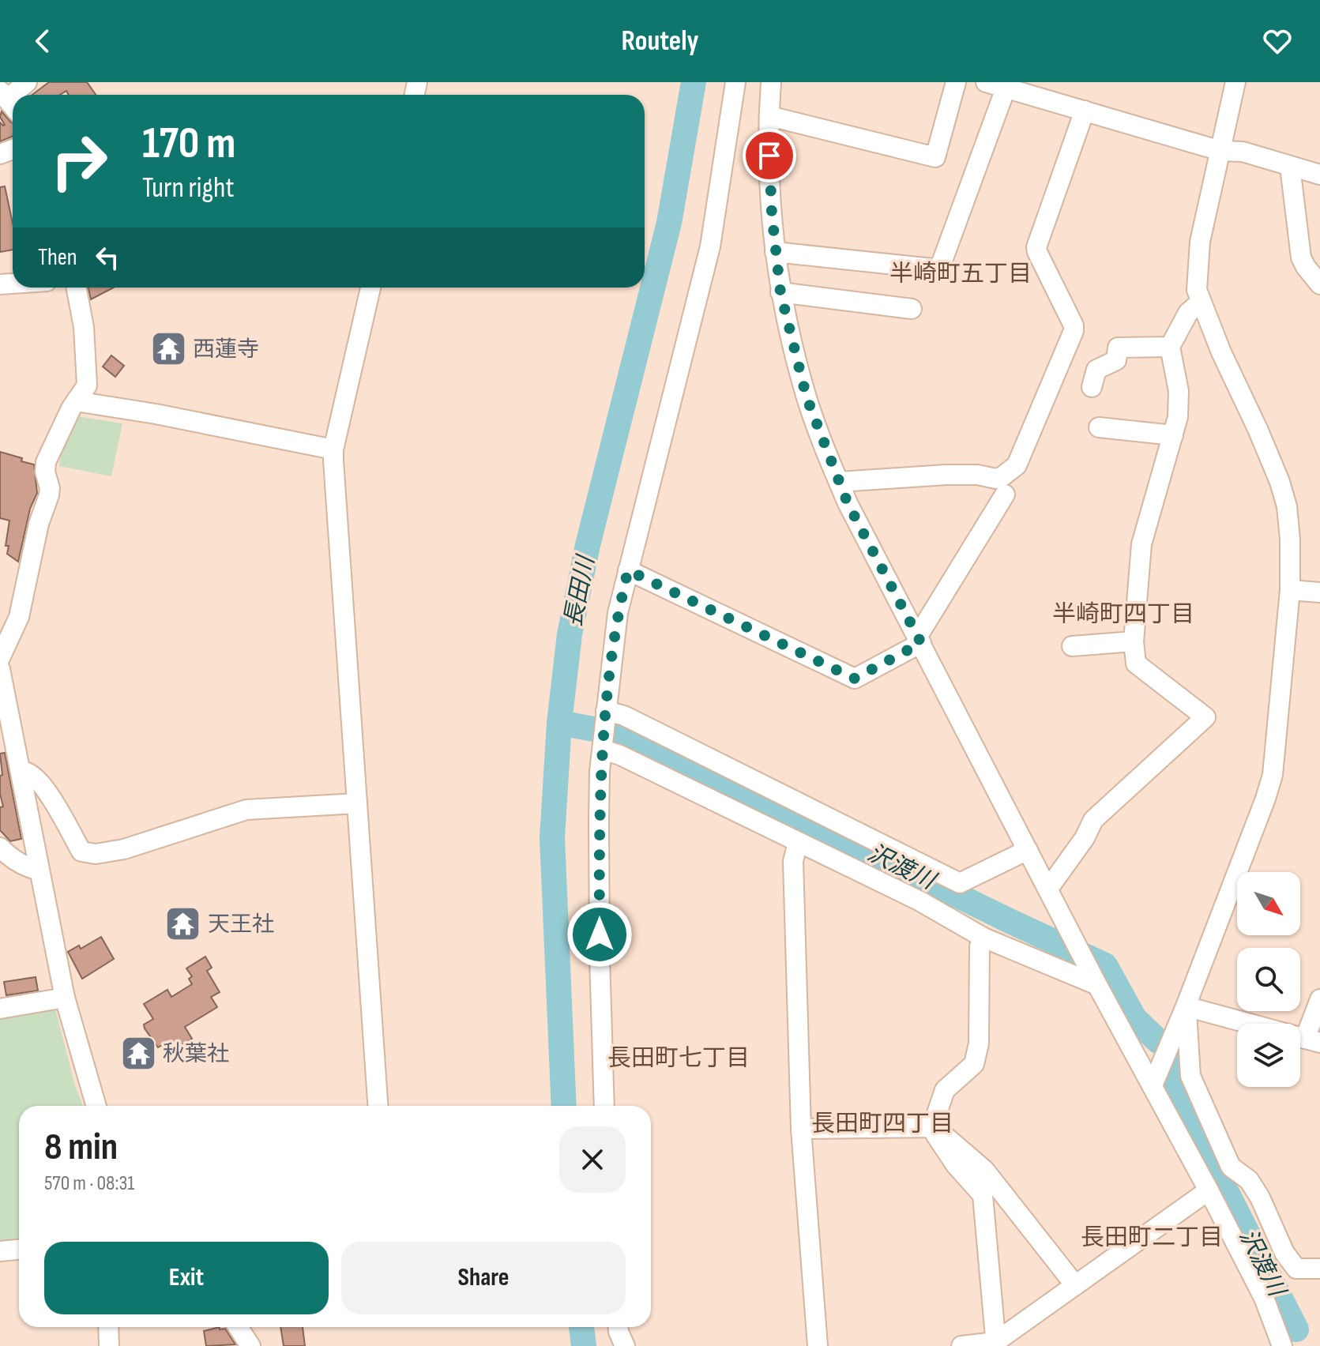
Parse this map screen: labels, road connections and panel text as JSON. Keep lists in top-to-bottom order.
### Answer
{
  "districts": [
    "半崎町五丁目",
    "半崎町四丁目",
    "長田町七丁目",
    "長田町四丁目",
    "長田町二丁目"
  ],
  "water": ["長田川", "沢渡川"],
  "places": {
    "temple": ["西蓮寺", "天王社", "秋葉社"]
  },
  "north": "bottom right",
  "page": {
    "header": "Routely",
    "turn": ["170 m", "Turn right"],
    "then": "Then",
    "heading": ["8 min", "570 m · 08:31"],
    "buttons": ["Exit", "Share"]
  }
}
